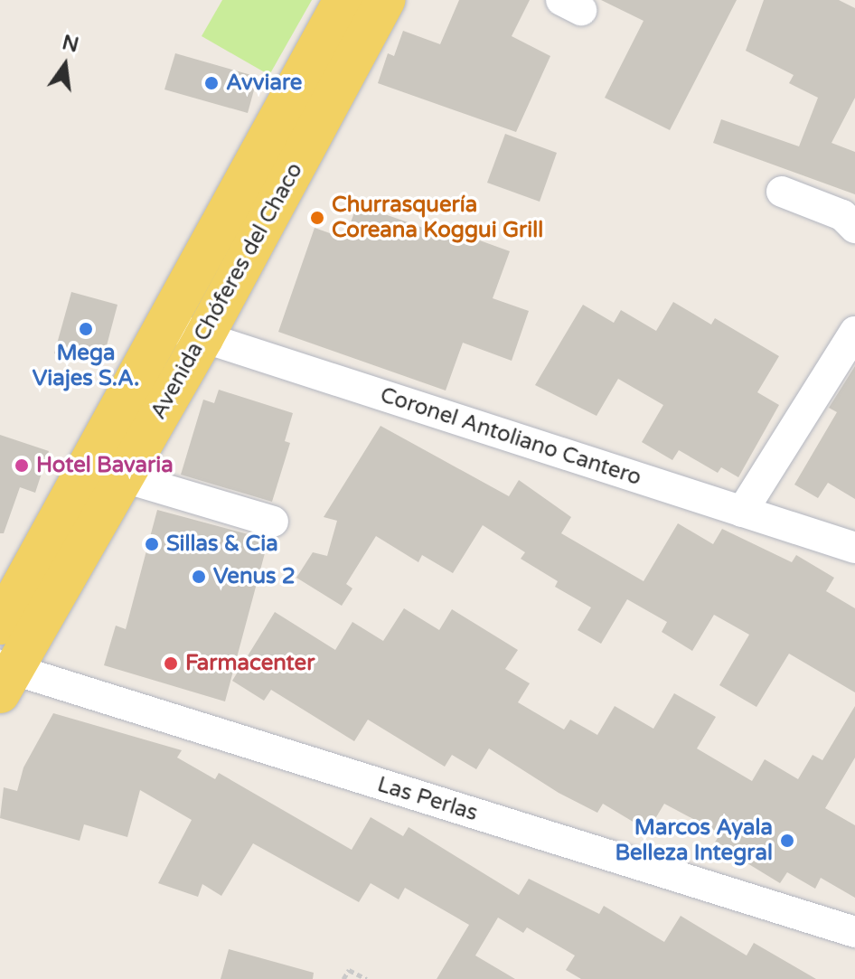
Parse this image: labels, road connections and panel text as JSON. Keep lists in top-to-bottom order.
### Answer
{
  "streets": {
    "main road": ["Avenida Chóferes del Chaco"],
    "street": ["Coronel Antoliano Cantero", "Las Perlas"]
  },
  "crossings": [
    ["Avenida Chóferes del Chaco", "Coronel Antoliano Cantero"],
    ["Avenida Chóferes del Chaco", "Las Perlas"]
  ],
  "places": [
    "Avviare",
    "Churrasquería Coreana Koggui Grill",
    "Mega Viajes S.A.",
    "Hotel Bavaria",
    "Sillas & Cia",
    "Venus 2",
    "Farmacenter",
    "Marcos Ayala Belleza Integral"
  ],
  "north": "top"
}
